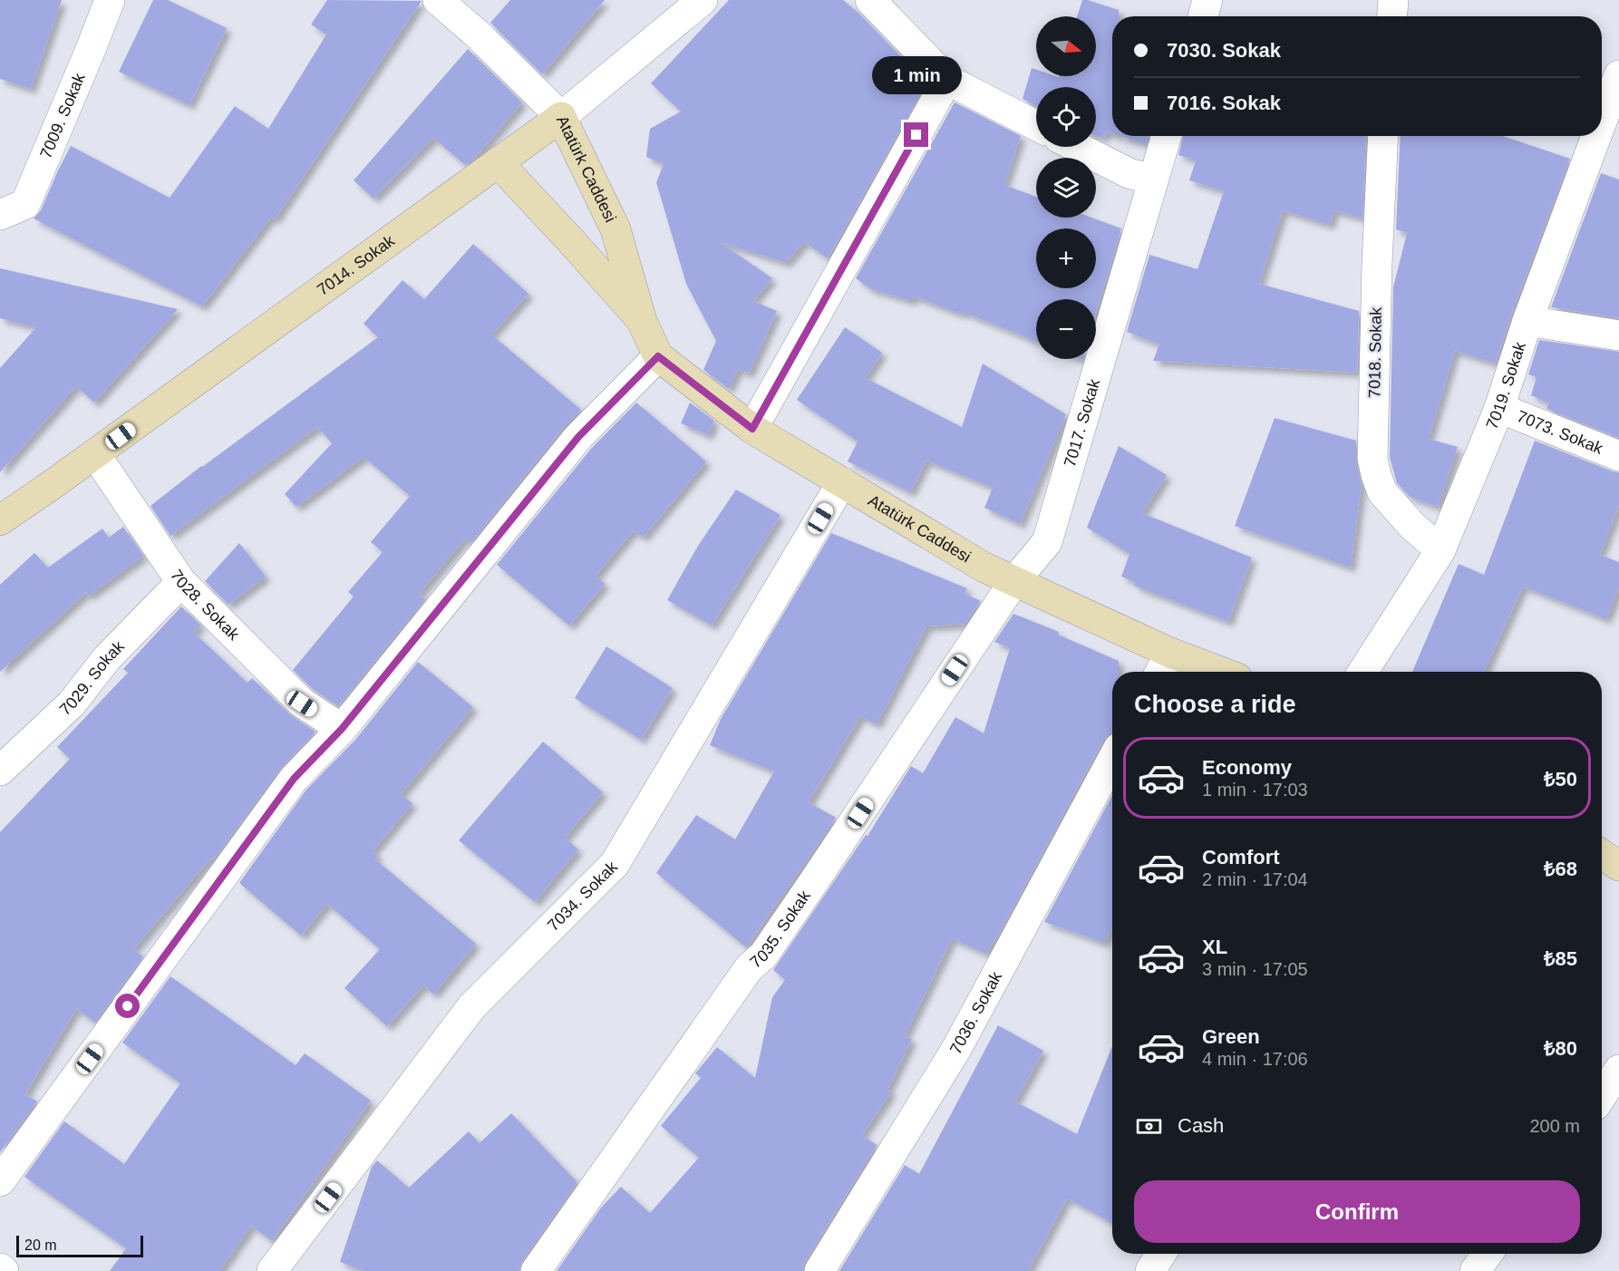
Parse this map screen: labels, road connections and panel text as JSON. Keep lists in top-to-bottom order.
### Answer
{
  "streets": {
    "main road": ["Atatürk Caddesi", "7014. Sokak"],
    "street": [
      "7009. Sokak",
      "7018. Sokak",
      "7019. Sokak",
      "7017. Sokak",
      "7073. Sokak",
      "7028. Sokak",
      "7029. Sokak",
      "7034. Sokak",
      "7035. Sokak",
      "7036. Sokak"
    ]
  },
  "crossings": [
    ["Atatürk Caddesi", "7014. Sokak"],
    ["Atatürk Caddesi", "7017. Sokak"],
    ["Atatürk Caddesi", "7034. Sokak"],
    ["Atatürk Caddesi", "7035. Sokak"],
    ["7014. Sokak", "7028. Sokak"],
    ["7018. Sokak", "7019. Sokak"],
    ["7019. Sokak", "7073. Sokak"],
    ["7017. Sokak", "7035. Sokak"],
    ["7028. Sokak", "7029. Sokak"]
  ],
  "scale_bar": "20 m",
  "north": "right",
  "page": {
    "map_buttons": ["+", "−"],
    "banner": ["7030. Sokak", "7016. Sokak"],
    "bubble": "1 min",
    "heading": "Choose a ride",
    "list": [
      {
        "name": "Economy",
        "note": "1 min · 17:03",
        "value": "₺50"
      },
      {
        "name": "Comfort",
        "note": "2 min · 17:04",
        "value": "₺68"
      },
      {
        "name": "XL",
        "note": "3 min · 17:05",
        "value": "₺85"
      },
      {
        "name": "Green",
        "note": "4 min · 17:06",
        "value": "₺80"
      }
    ],
    "pay": ["Cash", "200 m"],
    "buttons": "Confirm",
    "scale": "20 m"
  }
}
